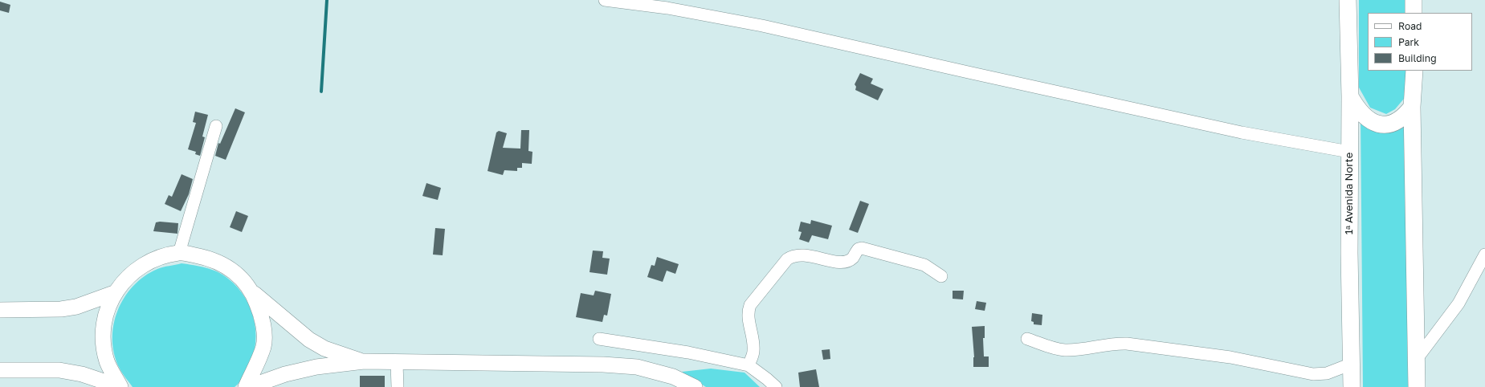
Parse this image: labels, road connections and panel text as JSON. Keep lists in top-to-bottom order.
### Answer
{
  "streets": {
    "main road": ["1ᵃ Avenida Norte"]
  },
  "legend": ["Road", "Park", "Building"]
}
